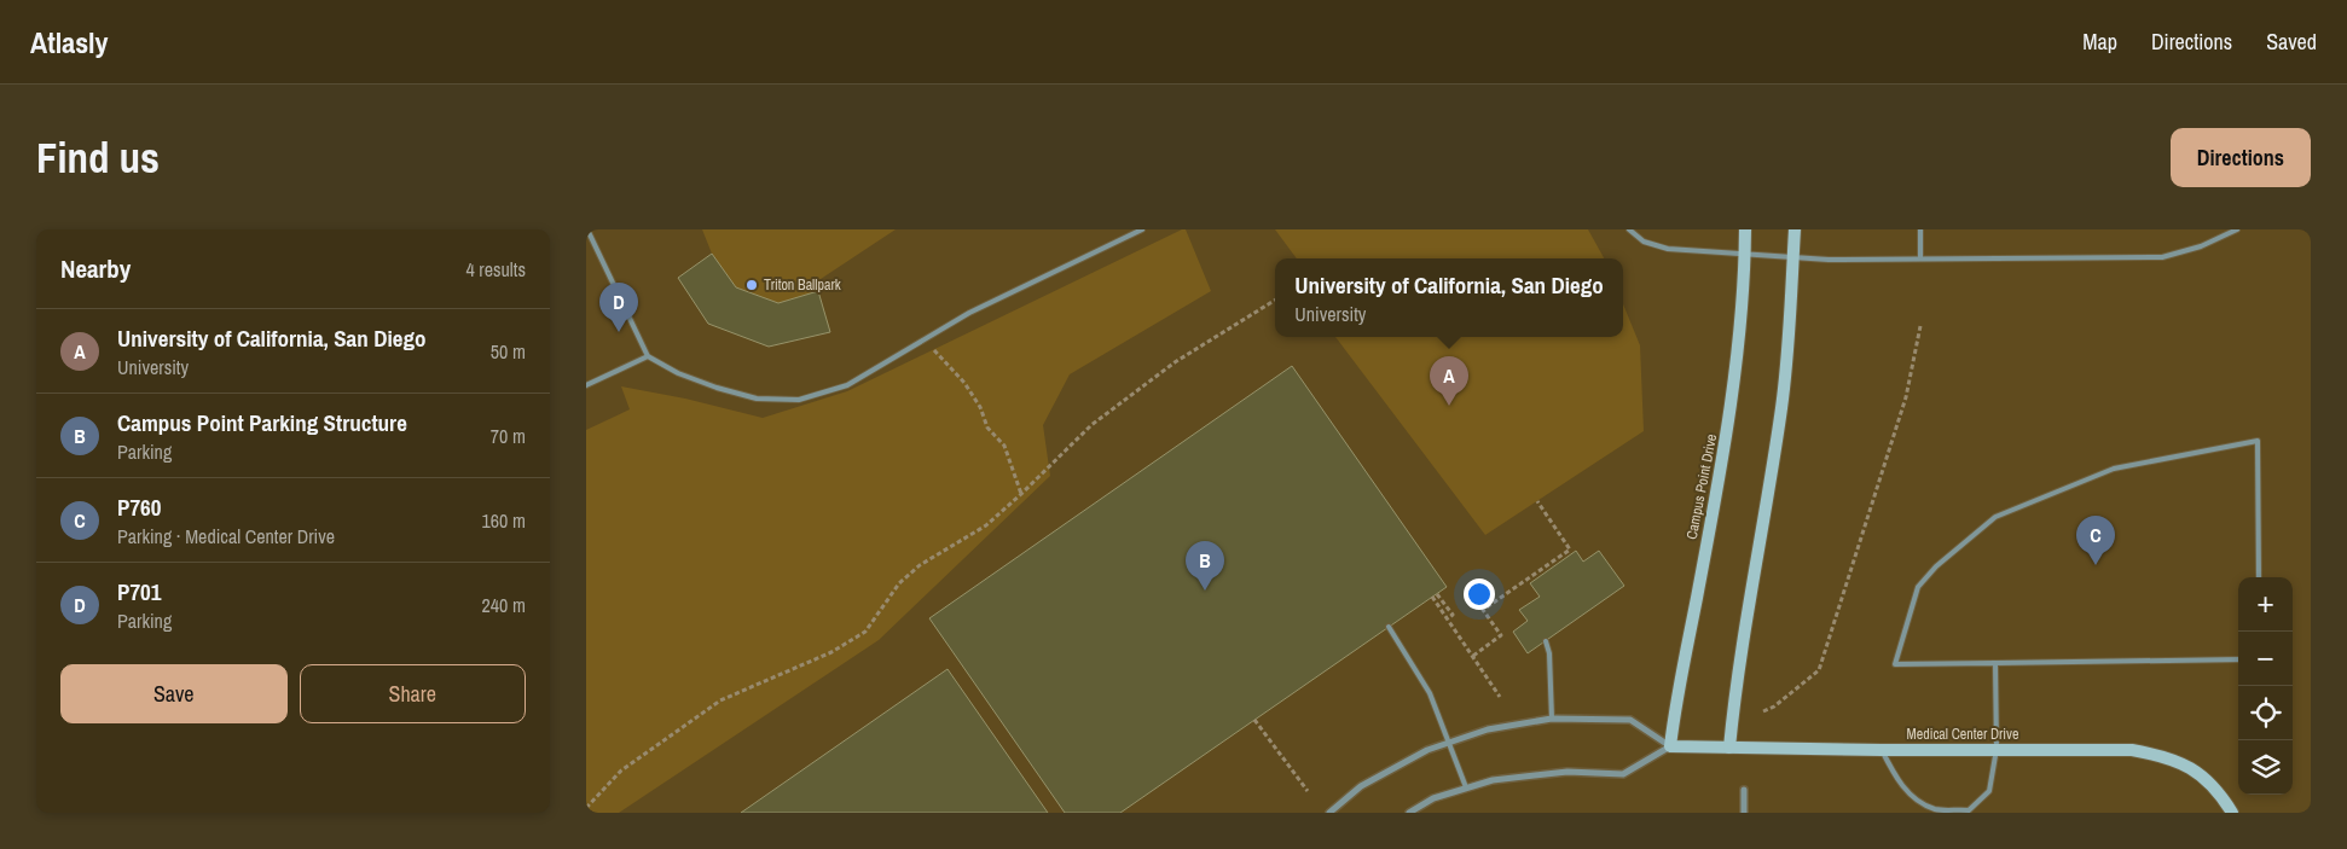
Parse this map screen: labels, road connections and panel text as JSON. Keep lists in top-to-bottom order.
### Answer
{
  "streets": {
    "street": ["Campus Point Drive", "Medical Center Drive"]
  },
  "crossings": [
    ["Campus Point Drive", "Medical Center Drive"]
  ],
  "places": ["Triton Ballpark"],
  "page": {
    "header": "Atlasly",
    "nav": ["Map", "Directions", "Saved"],
    "buttons": [
      "Directions",
      ["Save", "Share"]
    ],
    "title": "Find us",
    "heading": ["Nearby", "4 results"],
    "popup": ["University of California, San Diego", "University"],
    "pins": [
      "D",
      "A",
      "C",
      "B"
    ],
    "list": [
      {
        "mark": "A",
        "name": "University of California, San Diego",
        "note": "University",
        "value": "50 m"
      },
      {
        "mark": "B",
        "name": "Campus Point Parking Structure",
        "note": "Parking",
        "value": "70 m"
      },
      {
        "mark": "C",
        "name": "P760",
        "note": "Parking · Medical Center Drive",
        "value": "160 m"
      },
      {
        "mark": "D",
        "name": "P701",
        "note": "Parking",
        "value": "240 m"
      }
    ],
    "map_buttons": ["+", "−"]
  }
}
